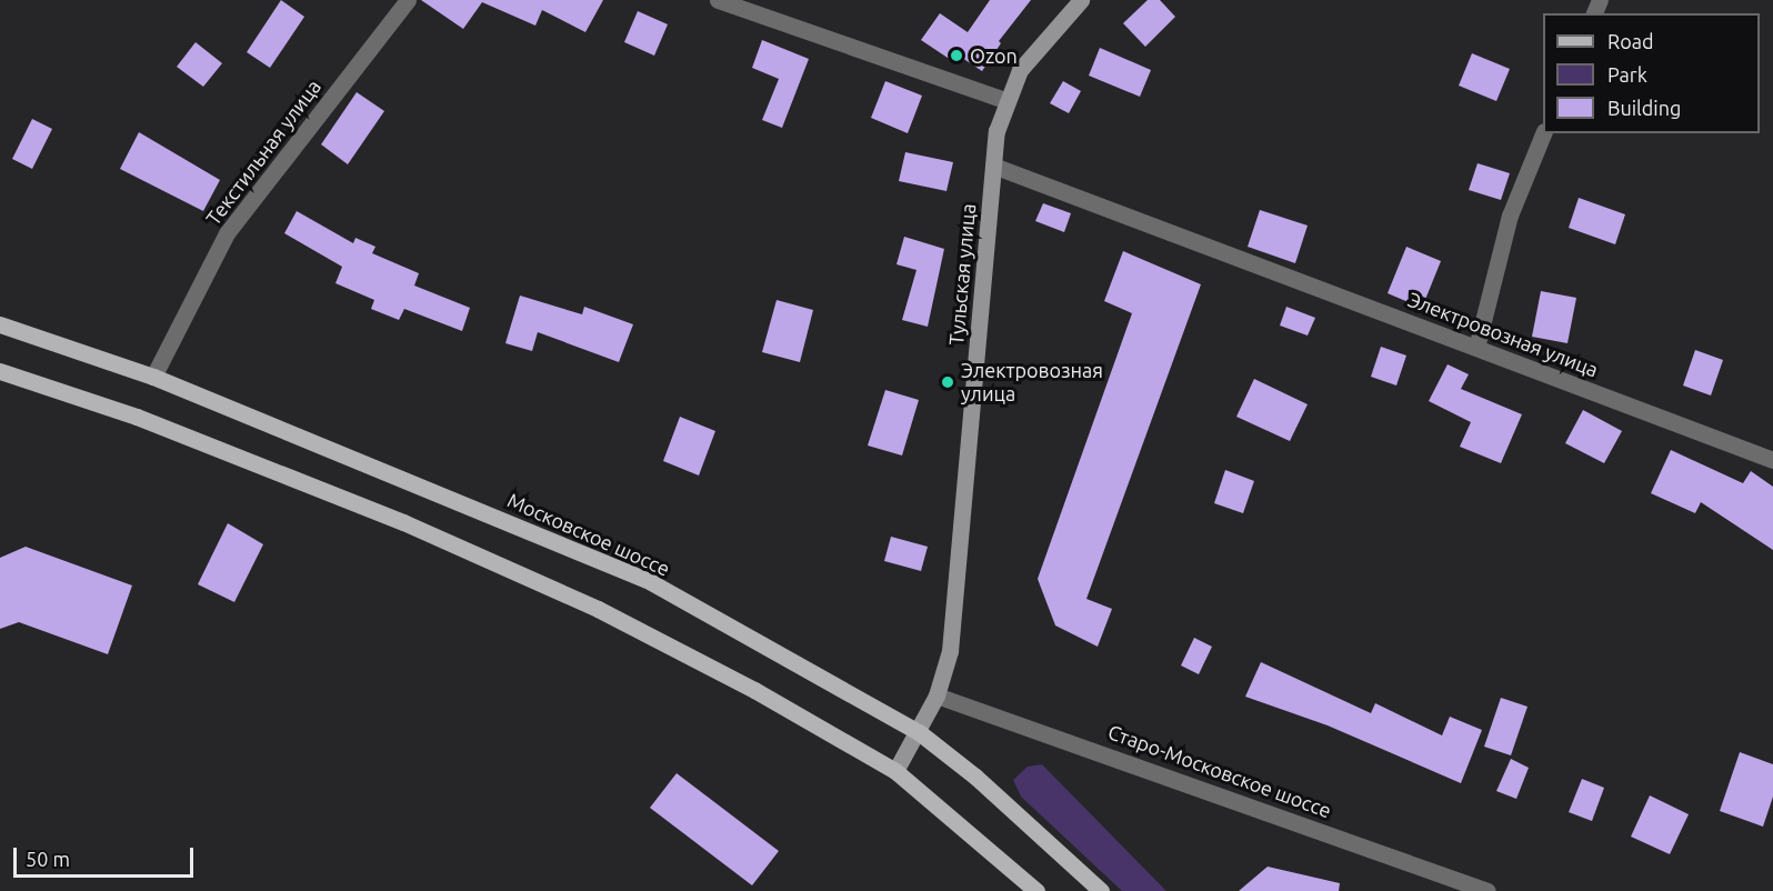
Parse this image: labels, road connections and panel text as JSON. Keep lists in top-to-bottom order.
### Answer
{
  "streets": {
    "main road": ["Тульская улица", "Московское шоссе"],
    "street": ["Текстильная улица", "Электровозная улица", "Старо-Московское шоссе"]
  },
  "crossings": [
    ["Текстильная улица", "Московское шоссе"],
    ["Тульская улица", "Электровозная улица"],
    ["Тульская улица", "Московское шоссе"],
    ["Тульская улица", "Старо-Московское шоссе"]
  ],
  "places": ["Ozon", "Электровозная улица"],
  "legend": ["Road", "Park", "Building"],
  "scale_bar": "50 m"
}
